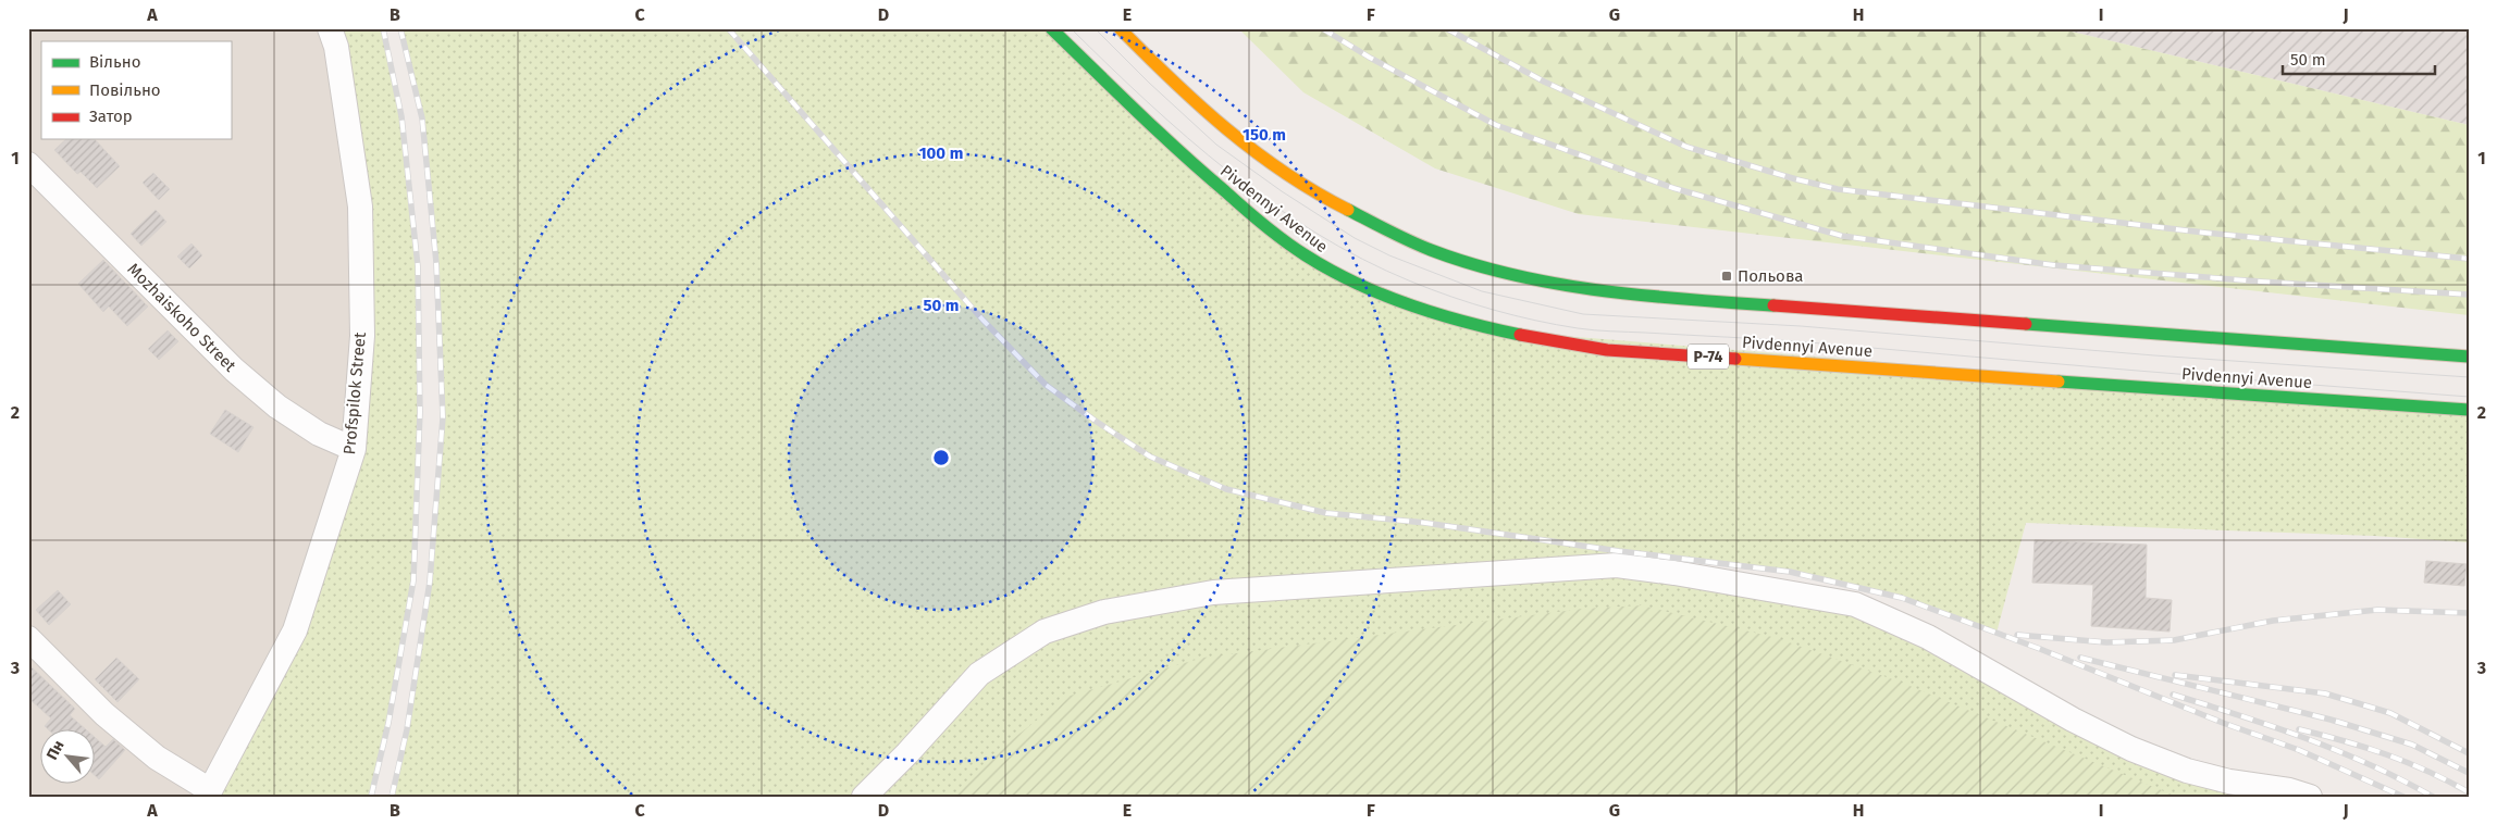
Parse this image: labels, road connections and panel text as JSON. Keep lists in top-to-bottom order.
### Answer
{
  "streets": {
    "main road": ["Pivdennyi Avenue", "Р-74"],
    "street": ["Mozhaiskoho Street", "Profspilok Street"]
  },
  "crossings": [
    ["Mozhaiskoho Street", "Profspilok Street"]
  ],
  "places": {
    "transit": ["Польова"]
  },
  "legend": ["Вільно", "Повільно", "Затор"],
  "scale_bar": "50 m",
  "north": "top left",
  "grid": {
    "columns": [
      "A",
      "B",
      "C",
      "D",
      "E",
      "F",
      "G",
      "H",
      "I",
      "J"
    ],
    "rows": ["1", "2", "3"]
  },
  "rings": ["150 m", "100 m", "50 m"]
}
